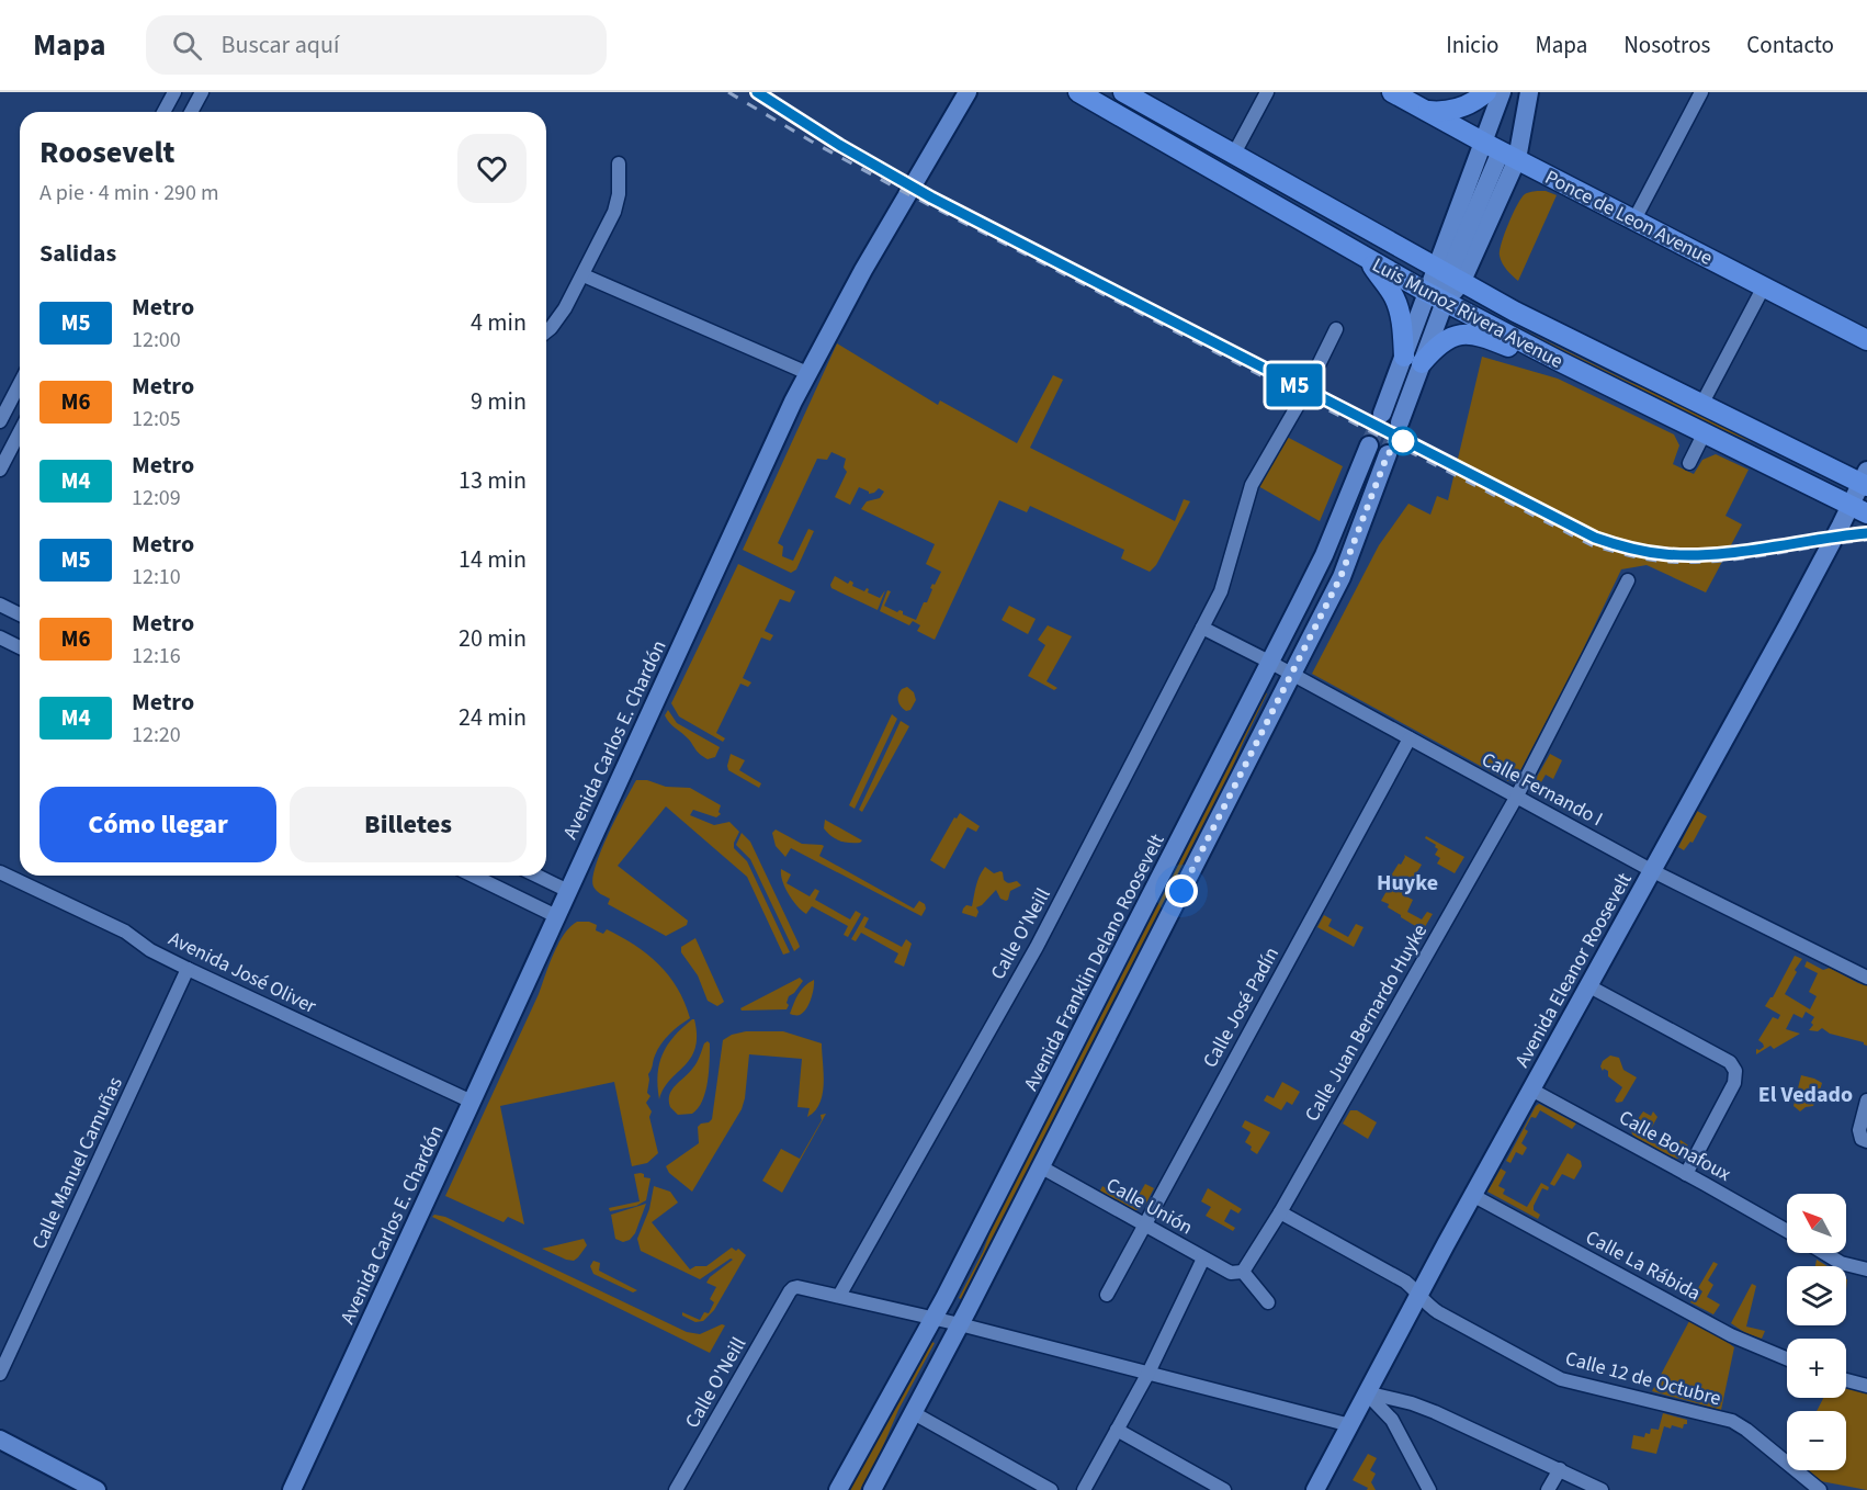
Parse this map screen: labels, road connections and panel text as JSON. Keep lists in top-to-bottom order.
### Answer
{
  "streets": {
    "main road": [
      "Ponce de Leon Avenue",
      "Luis Munoz Rivera Avenue",
      "Avenida Carlos E. Chardón",
      "Avenida Franklin Delano Roosevelt",
      "Avenida Eleanor Roosevelt"
    ],
    "street": [
      "Calle Fernando I",
      "Calle O'Neill",
      "Avenida José Oliver",
      "Calle José Padín",
      "Calle Juan Bernardo Huyke",
      "Calle Bonafoux",
      "Calle Manuel Camuñas",
      "Calle Unión",
      "Calle La Rábida",
      "Calle 12 de Octubre"
    ]
  },
  "crossings": [
    ["Luis Munoz Rivera Avenue", "Avenida Eleanor Roosevelt"],
    ["Avenida Carlos E. Chardón", "Avenida José Oliver"],
    ["Calle Fernando I", "Calle O'Neill"],
    ["Calle Fernando I", "Avenida Franklin Delano Roosevelt"],
    ["Calle Fernando I", "Avenida Eleanor Roosevelt"],
    ["Calle Fernando I", "Calle José Padín"],
    ["Calle Fernando I", "Calle Juan Bernardo Huyke"],
    ["Avenida Eleanor Roosevelt", "Calle Bonafoux"],
    ["Avenida Eleanor Roosevelt", "Calle La Rábida"],
    ["Avenida Eleanor Roosevelt", "Calle 12 de Octubre"],
    ["Avenida José Oliver", "Calle Manuel Camuñas"],
    ["Calle José Padín", "Calle Unión"],
    ["Calle Juan Bernardo Huyke", "Calle Unión"],
    ["Calle Juan Bernardo Huyke", "Calle 12 de Octubre"]
  ],
  "districts": ["Huyke", "El Vedado"],
  "lines": ["metro line M5"],
  "north": "top left",
  "page": {
    "header": "Mapa",
    "search": "Buscar aquí",
    "nav": [
      "Inicio",
      "Mapa",
      "Nosotros",
      "Contacto"
    ],
    "on_map": "M5",
    "heading": [
      ["Roosevelt", "A pie · 4 min · 290 m"],
      "Salidas"
    ],
    "list": [
      {
        "mark": "M5",
        "name": "Metro",
        "note": "12:00",
        "value": "4 min"
      },
      {
        "mark": "M6",
        "name": "Metro",
        "note": "12:05",
        "value": "9 min"
      },
      {
        "mark": "M4",
        "name": "Metro",
        "note": "12:09",
        "value": "13 min"
      },
      {
        "mark": "M5",
        "name": "Metro",
        "note": "12:10",
        "value": "14 min"
      },
      {
        "mark": "M6",
        "name": "Metro",
        "note": "12:16",
        "value": "20 min"
      },
      {
        "mark": "M4",
        "name": "Metro",
        "note": "12:20",
        "value": "24 min"
      }
    ],
    "buttons": ["Cómo llegar", "Billetes"],
    "map_buttons": ["+", "−"]
  }
}
